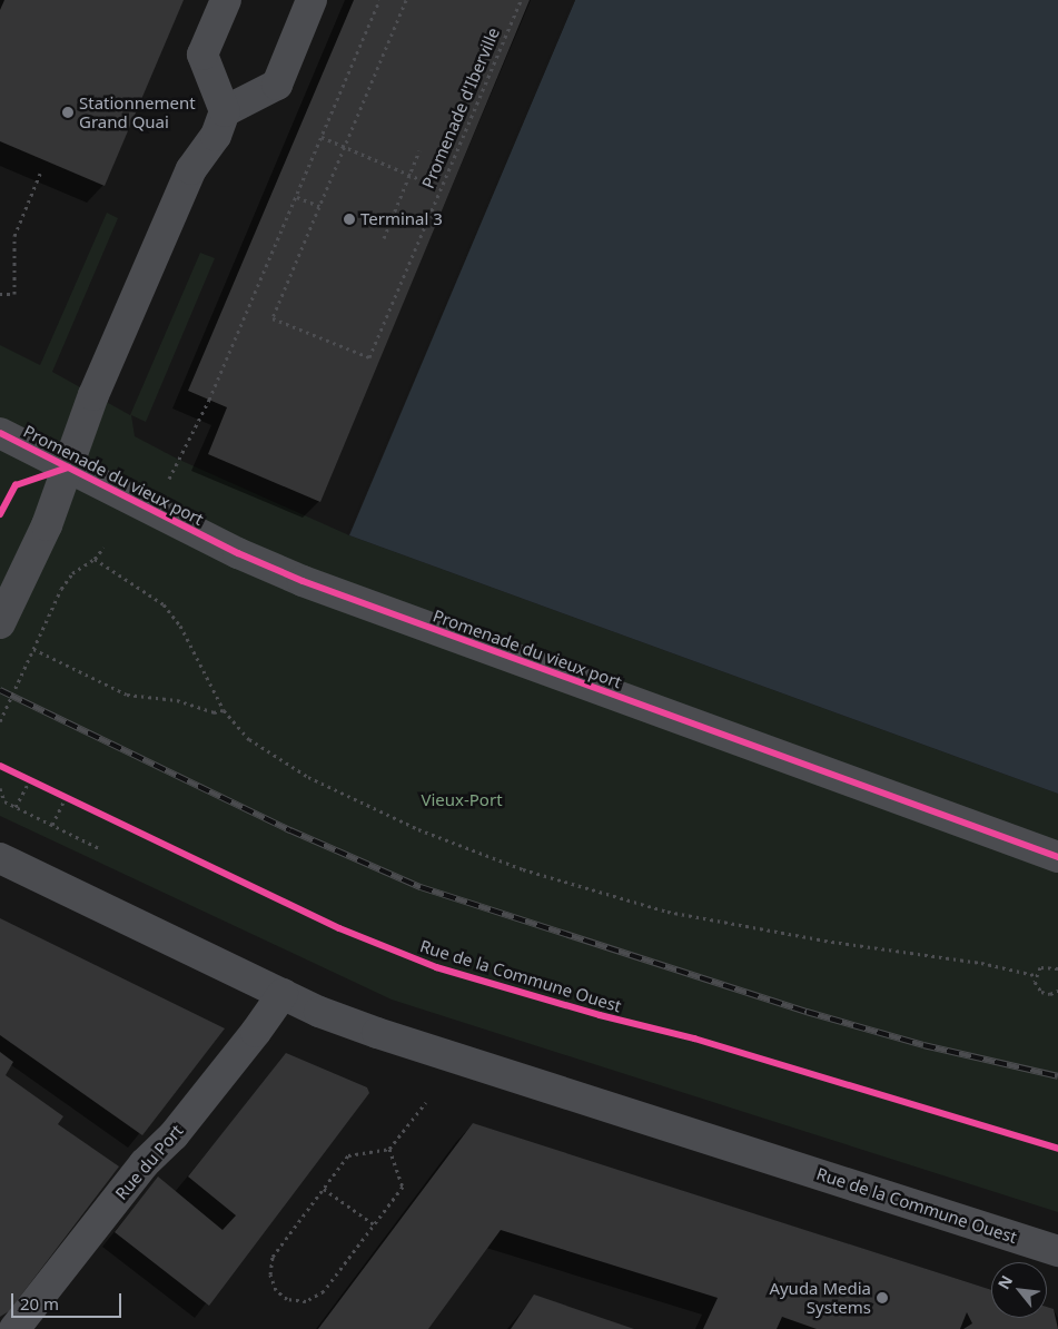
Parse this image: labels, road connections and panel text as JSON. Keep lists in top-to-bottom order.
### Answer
{
  "streets": {
    "street": ["Promenade du vieux port", "Rue de la Commune Ouest", "Rue du Port"],
    "path": ["Promenade d'Iberville"]
  },
  "crossings": [
    ["Rue de la Commune Ouest", "Rue du Port"]
  ],
  "parks": ["Vieux-Port"],
  "places": ["Stationnement Grand Quai", "Terminal 3", "Ayuda Media Systems"],
  "scale_bar": "20 m",
  "north": "top left"
}
